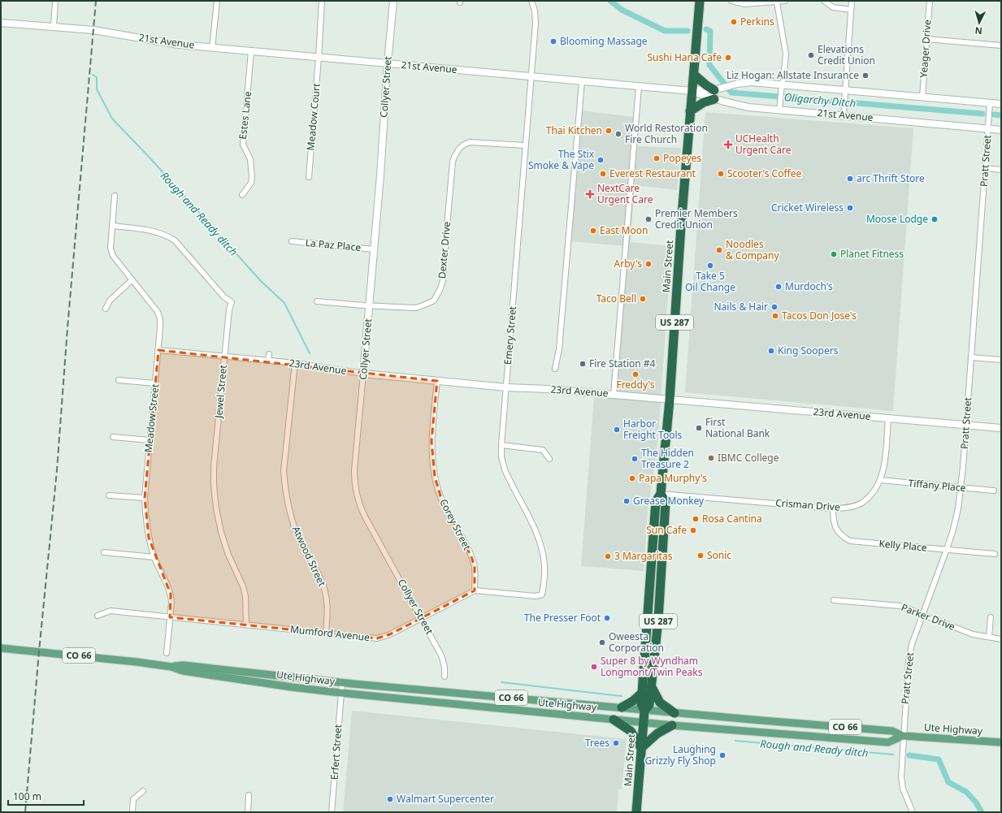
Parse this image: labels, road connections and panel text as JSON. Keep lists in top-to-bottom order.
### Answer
{
  "streets": {
    "highway": ["Main Street", "US 287"],
    "main road": ["CO 66", "Ute Highway"],
    "street": [
      "21st Avenue",
      "Yeager Drive",
      "Collyer Street",
      "Estes Lane",
      "Meadow Court",
      "Pratt Street",
      "La Paz Place",
      "Dexter Drive",
      "Emery Street",
      "23rd Avenue",
      "Jewel Street",
      "Meadow Street",
      "Tiffany Place",
      "Crisman Drive",
      "Corey Street",
      "Kelly Place",
      "Atwood Street",
      "Parker Drive",
      "Mumford Avenue",
      "Erfert Street"
    ]
  },
  "crossings": [
    ["21st Avenue", "Collyer Street"],
    ["21st Avenue", "Estes Lane"],
    ["21st Avenue", "Meadow Court"],
    ["21st Avenue", "Pratt Street"],
    ["21st Avenue", "Main Street"],
    ["21st Avenue", "Emery Street"],
    ["Collyer Street", "La Paz Place"],
    ["Collyer Street", "Dexter Drive"],
    ["Collyer Street", "23rd Avenue"],
    ["Collyer Street", "Mumford Avenue"],
    ["Pratt Street", "23rd Avenue"],
    ["Pratt Street", "Tiffany Place"],
    ["Pratt Street", "Kelly Place"],
    ["Pratt Street", "Parker Drive"],
    ["Pratt Street", "Ute Highway"],
    ["Dexter Drive", "Emery Street"],
    ["Main Street", "23rd Avenue"],
    ["Main Street", "Crisman Drive"],
    ["Main Street", "Ute Highway"],
    ["Emery Street", "23rd Avenue"],
    ["Emery Street", "Corey Street"],
    ["Emery Street", "Mumford Avenue"],
    ["23rd Avenue", "Jewel Street"],
    ["23rd Avenue", "Meadow Street"],
    ["23rd Avenue", "Crisman Drive"],
    ["23rd Avenue", "Corey Street"],
    ["23rd Avenue", "Atwood Street"],
    ["Jewel Street", "Meadow Street"],
    ["Jewel Street", "Mumford Avenue"],
    ["Meadow Street", "Mumford Avenue"],
    ["Tiffany Place", "Crisman Drive"],
    ["Crisman Drive", "Kelly Place"],
    ["Corey Street", "Mumford Avenue"],
    ["Atwood Street", "Mumford Avenue"],
    ["Ute Highway", "Erfert Street"]
  ],
  "water": ["Oligarchy Ditch", "Rough and Ready ditch"],
  "places": {
    "other": [
      "Perkins",
      "Blooming Massage",
      "Elevations Credit Union",
      "Sushi Hana Cafe",
      "Liz Hogan: Allstate Insurance",
      "Thai Kitchen",
      "World Restoration Fire Church",
      "Popeyes",
      "The Stix Smoke & Vape",
      "Everest Restaurant",
      "Scooter's Coffee",
      "arc Thrift Store",
      "Cricket Wireless",
      "Premier Members Credit Union",
      "Moose Lodge",
      "East Moon",
      "Noodles & Company",
      "Planet Fitness",
      "Arby's",
      "Take 5 Oil Change",
      "Murdoch's",
      "Taco Bell",
      "Nails & Hair",
      "Tacos Don Jose's",
      "King Soopers",
      "Fire Station #4",
      "Freddy's",
      "First National Bank",
      "Harbor Freight Tools",
      "IBMC College",
      "The Hidden Treasure 2",
      "Papa Murphy's",
      "Grease Monkey",
      "Rosa Cantina",
      "Sun Cafe",
      "Sonic",
      "3 Margaritas",
      "The Presser Foot",
      "Oweesta Corporation",
      "Super 8 by Wyndham Longmont/Twin Peaks",
      "Trees",
      "Laughing Grizzly Fly Shop",
      "Walmart Supercenter"
    ],
    "health": ["UCHealth Urgent Care", "NextCare Urgent Care"]
  },
  "scale_bar": "100 m",
  "north": "bottom"
}
